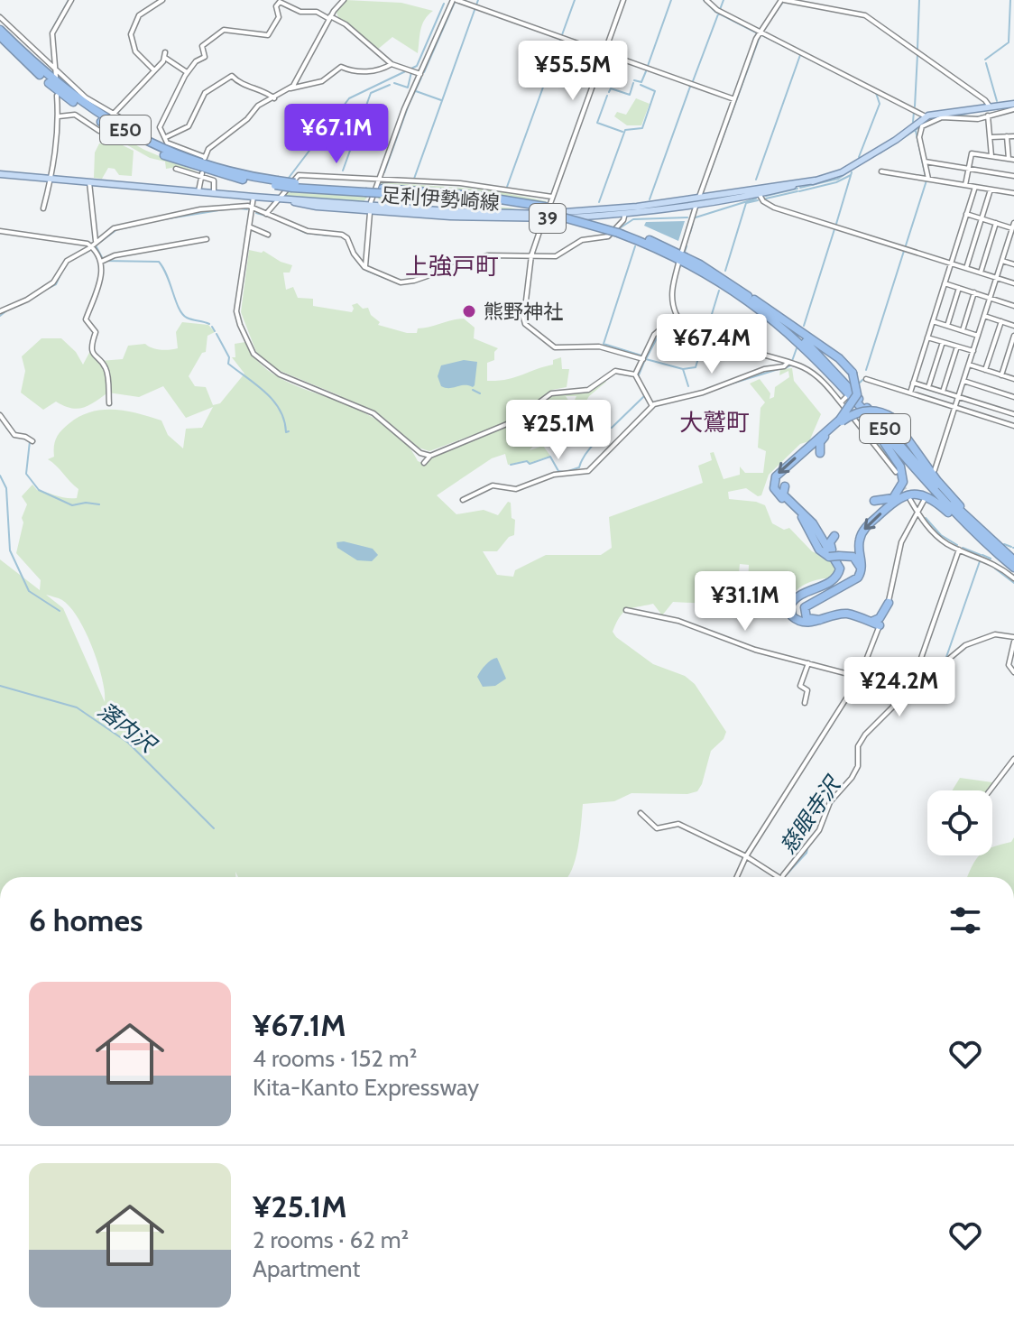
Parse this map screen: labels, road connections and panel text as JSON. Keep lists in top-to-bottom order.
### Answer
{
  "streets": {
    "highway": ["E50"],
    "main road": ["足利伊勢崎線", "39"]
  },
  "crossings": [
    ["E50", "足利伊勢崎線"]
  ],
  "districts": ["上強戸町", "大鷲町"],
  "water": ["落内沢", "慈眼寺沢"],
  "places": ["熊野神社"],
  "page": {
    "price": [
      "¥55.5M",
      "¥67.1M",
      "¥67.4M",
      "¥25.1M",
      "¥31.1M",
      "¥24.2M"
    ],
    "heading": "6 homes",
    "list": [
      {
        "name": "¥67.1M",
        "note": "4 rooms · 152 m² · Kita-Kanto Expressway"
      },
      {
        "name": "¥25.1M",
        "note": "2 rooms · 62 m² · Apartment"
      }
    ]
  }
}
